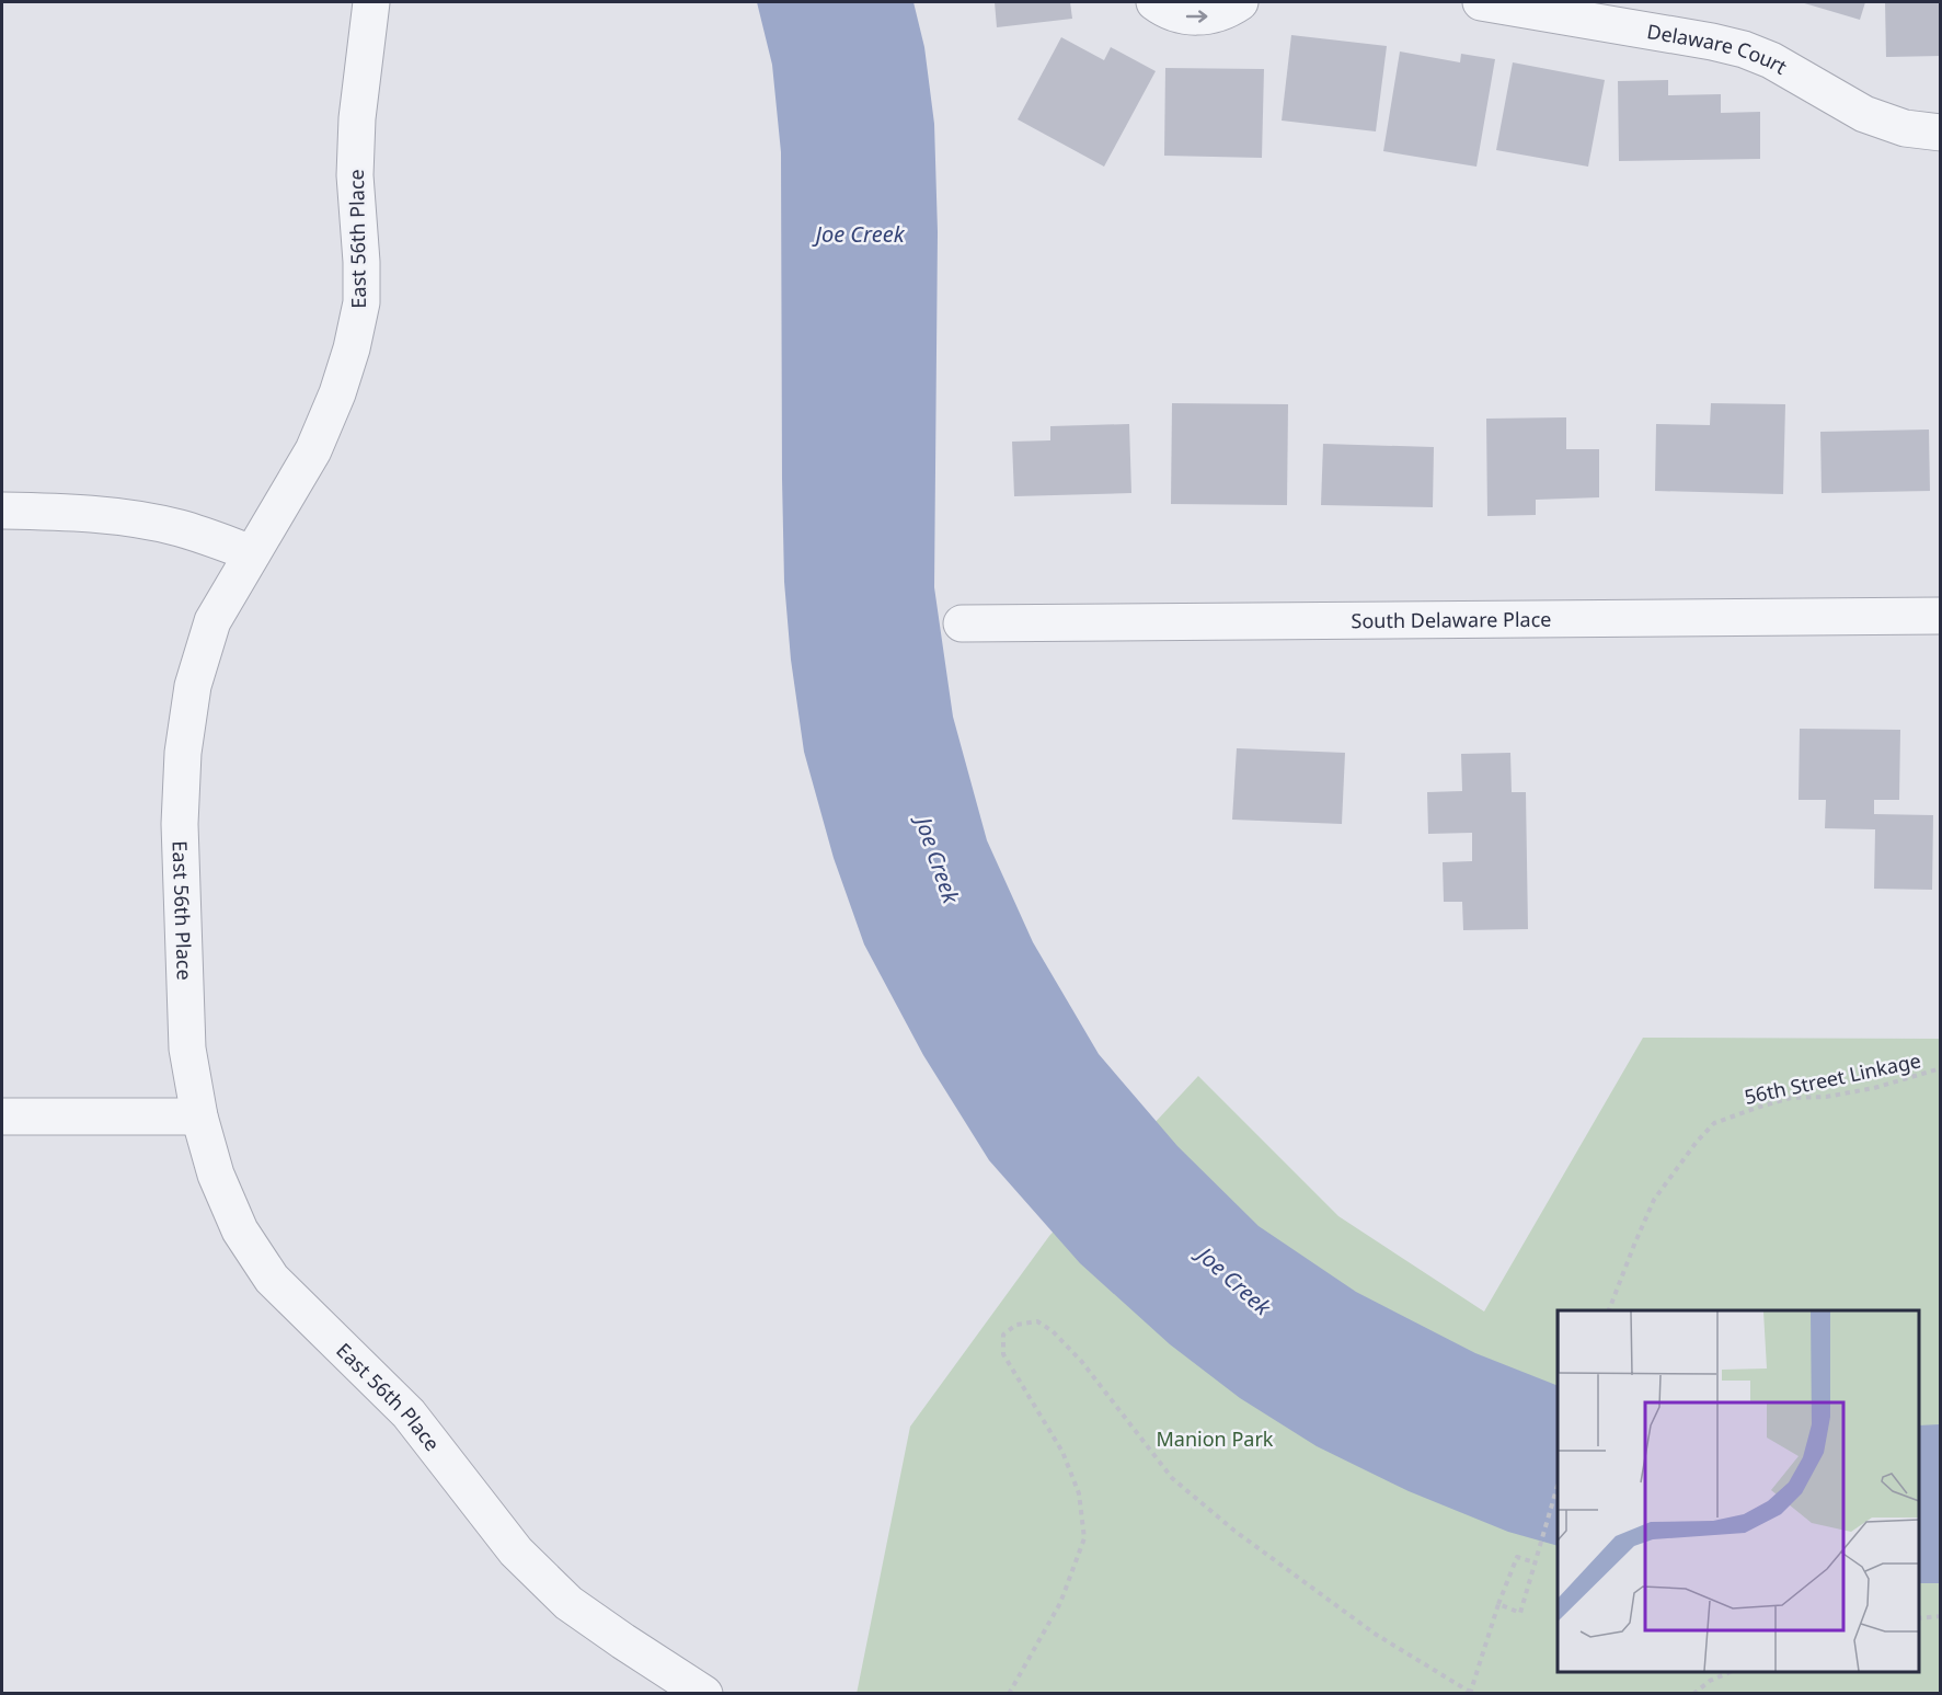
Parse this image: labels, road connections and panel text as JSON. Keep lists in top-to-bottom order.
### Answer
{
  "streets": {
    "street": ["Delaware Court", "East 56th Place", "South Delaware Place"],
    "path": ["56th Street Linkage"]
  },
  "water": ["Joe Creek"],
  "parks": ["Manion Park"]
}
